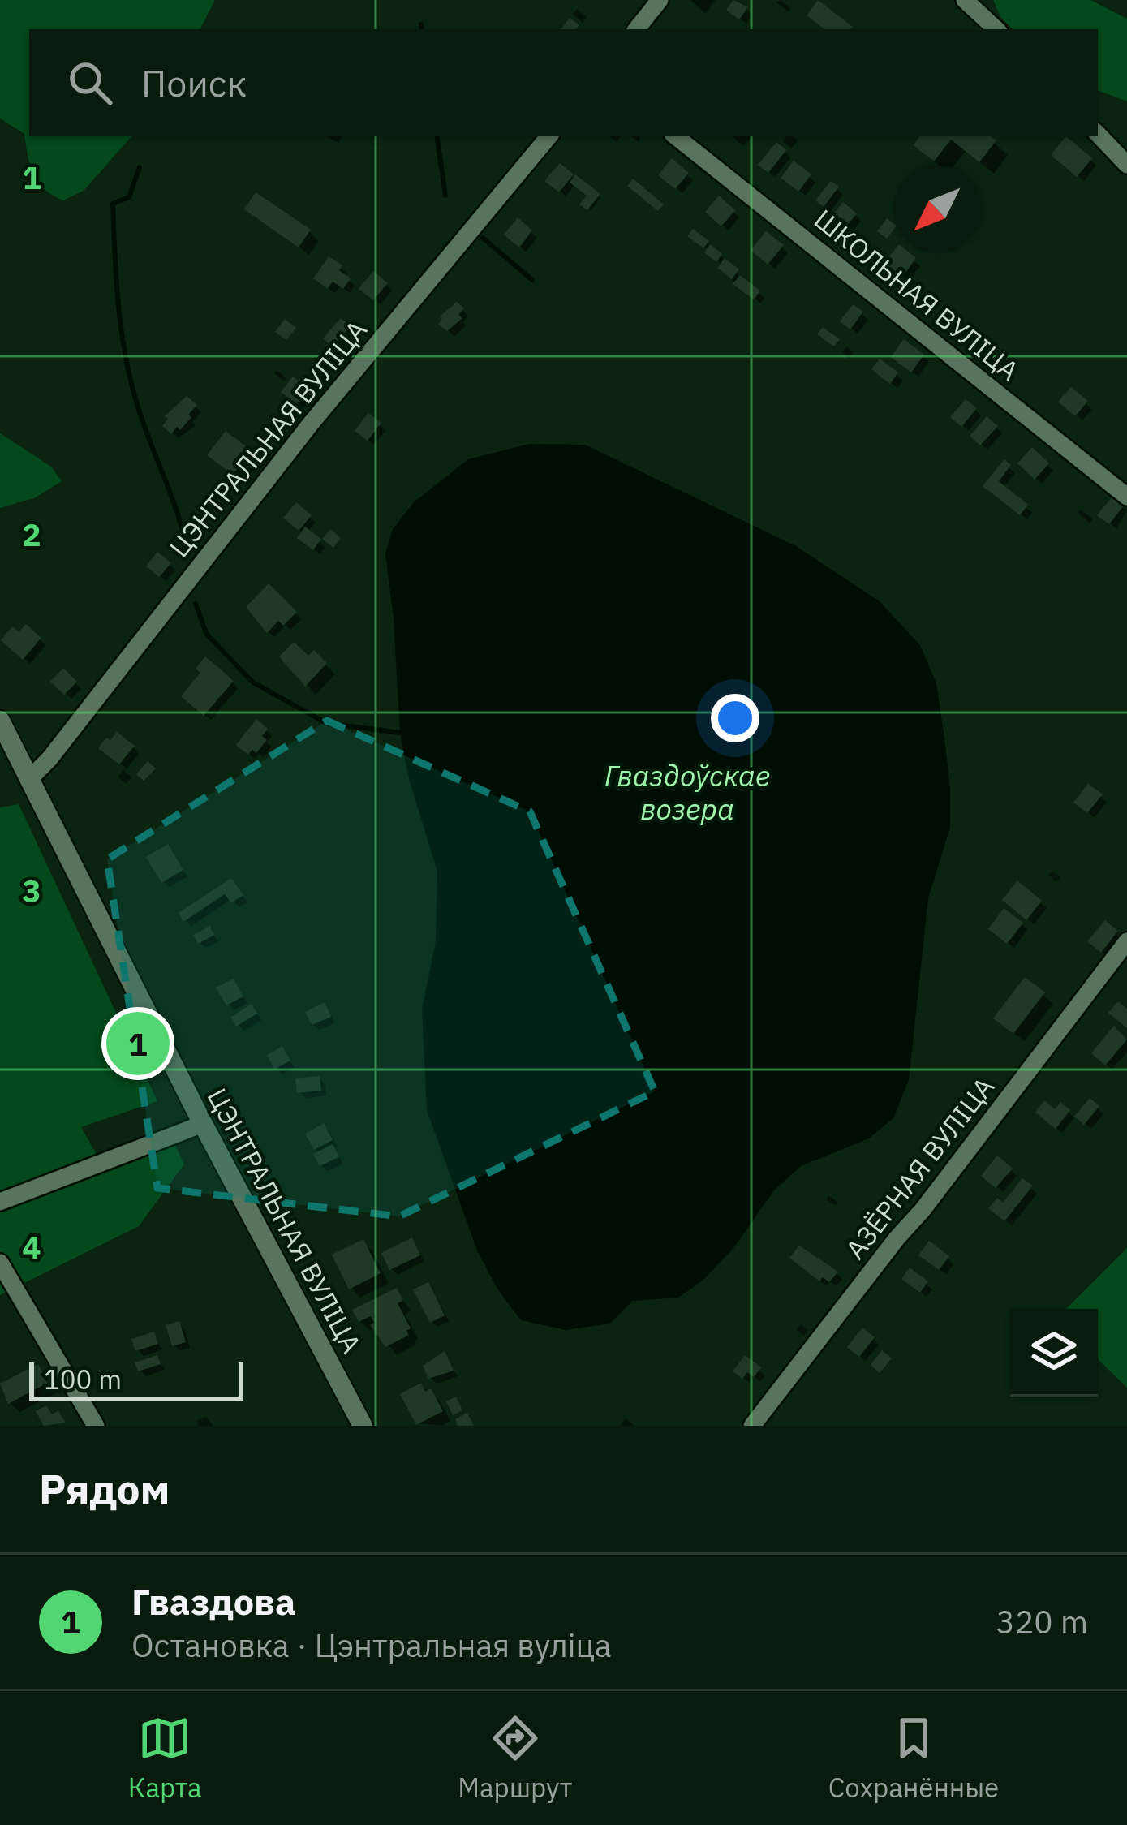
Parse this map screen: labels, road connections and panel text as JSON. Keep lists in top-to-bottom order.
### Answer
{
  "streets": {
    "street": ["ШКОЛЬНАЯ ВУЛІЦА", "ЦЭНТРАЛЬНАЯ ВУЛІЦА", "АЗЁРНАЯ ВУЛІЦА"]
  },
  "water": ["Гваздоўскае возера"],
  "scale_bar": "100 m",
  "north": "bottom left",
  "page": {
    "search": "Поиск",
    "pins": "1",
    "scale": "100 m",
    "heading": "Рядом",
    "list": [
      {
        "mark": "1",
        "name": "Гваздова",
        "note": "Остановка · Цэнтральная вуліца",
        "value": "320 m"
      }
    ],
    "nav": ["Карта", "Маршрут", "Сохранённые"]
  },
  "grid": {
    "rows": [
      "1",
      "2",
      "3",
      "4"
    ]
  }
}
